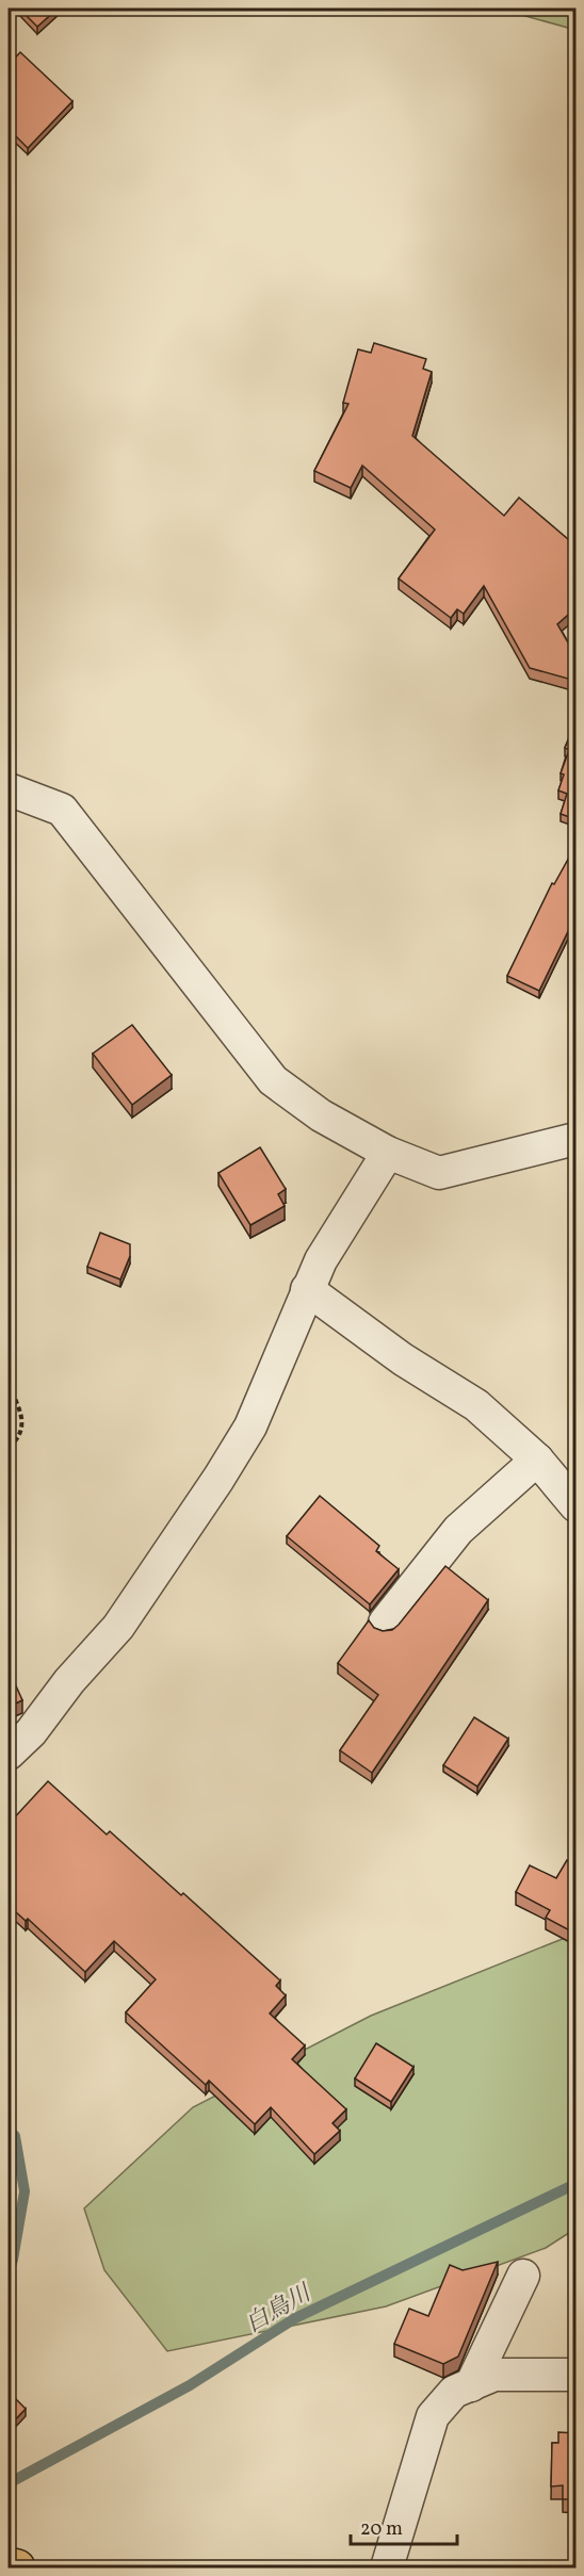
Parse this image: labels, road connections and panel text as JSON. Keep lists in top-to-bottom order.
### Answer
{
  "water": ["白鳥川"],
  "scale_bar": "20 m"
}
